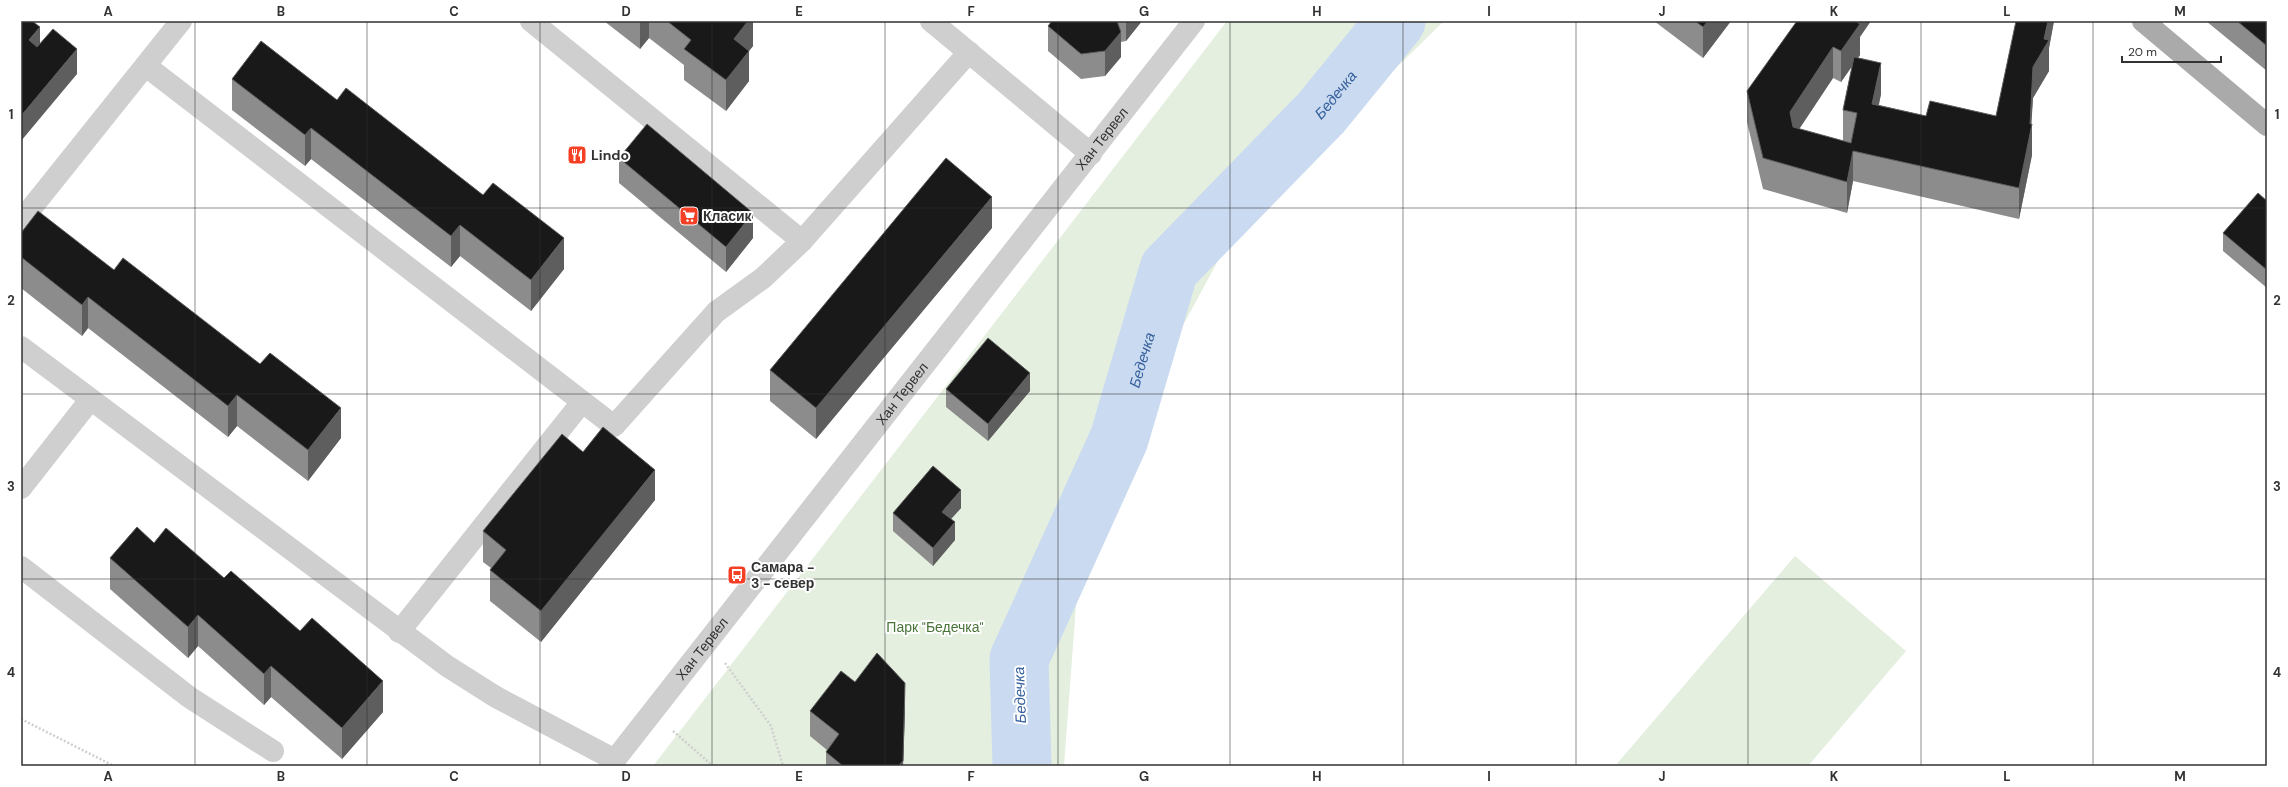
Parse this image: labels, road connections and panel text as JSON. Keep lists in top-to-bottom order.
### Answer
{
  "streets": {
    "street": ["Хан Тервел"]
  },
  "water": ["Бедечка"],
  "parks": ["Парк \"Бедечка\""],
  "places": {
    "restaurant": ["Lindo"],
    "supermarket": ["Класик"],
    "bus stop": ["Самара - 3 - север"]
  },
  "scale_bar": "20 m",
  "grid": {
    "columns": [
      "A",
      "B",
      "C",
      "D",
      "E",
      "F",
      "G",
      "H",
      "I",
      "J",
      "K",
      "L",
      "M"
    ],
    "rows": [
      "1",
      "2",
      "3",
      "4"
    ]
  }
}
